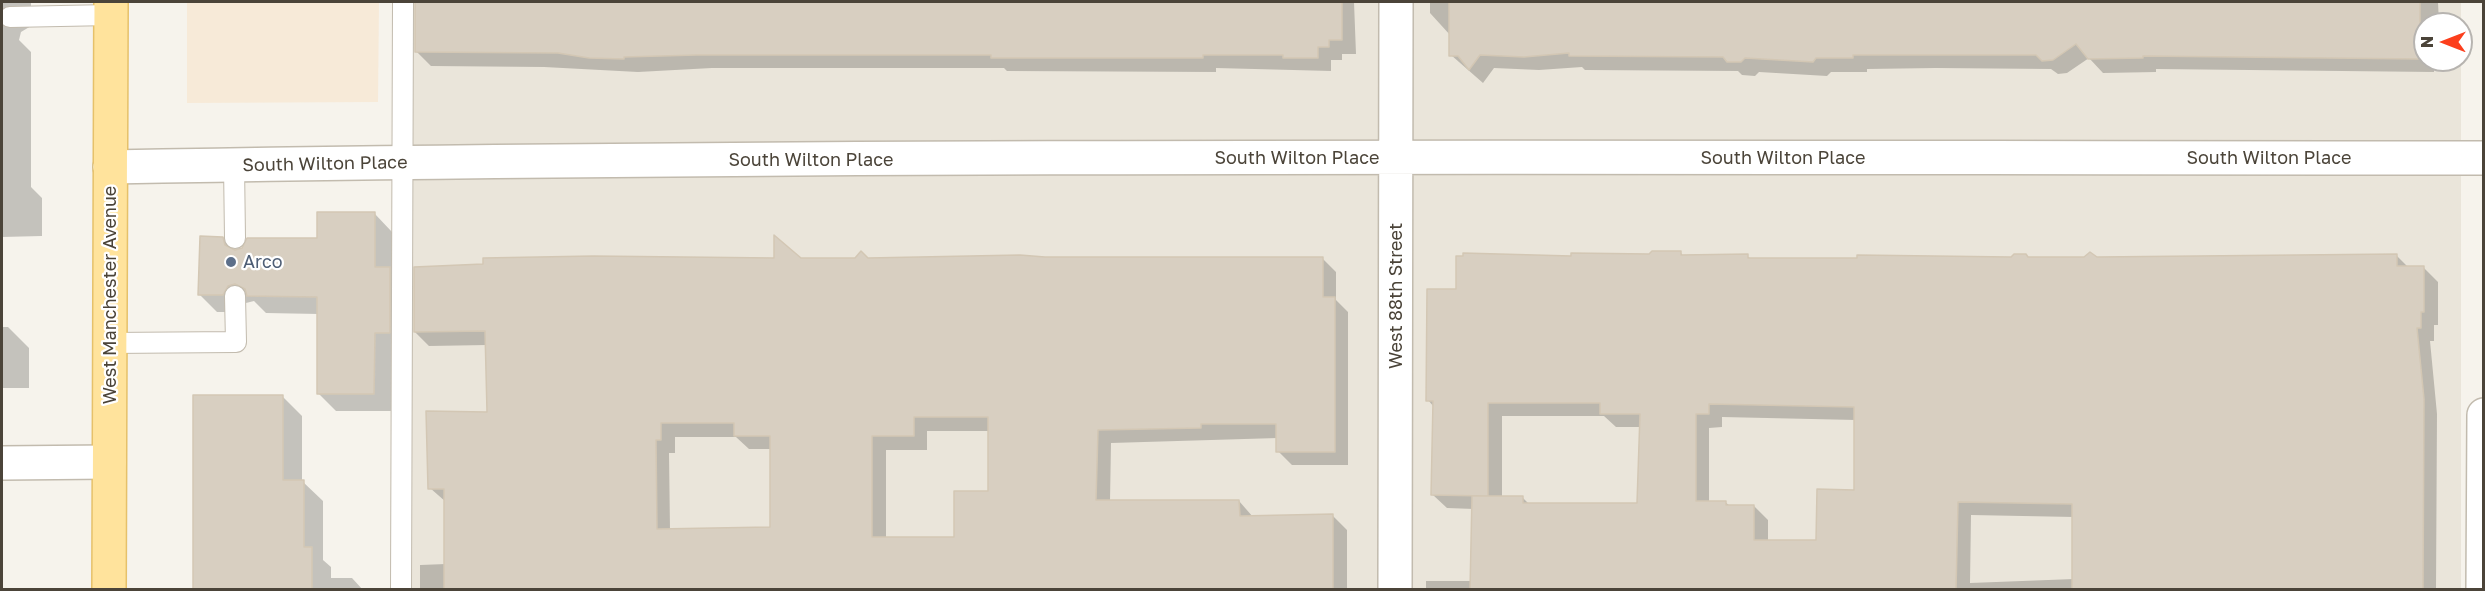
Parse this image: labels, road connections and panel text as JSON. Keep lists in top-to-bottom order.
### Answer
{
  "streets": {
    "main road": ["West Manchester Avenue"],
    "street": ["South Wilton Place", "West 88th Street"]
  },
  "crossings": [
    ["South Wilton Place", "West Manchester Avenue"],
    ["South Wilton Place", "West 88th Street"]
  ],
  "places": ["Arco"],
  "north": "left"
}
